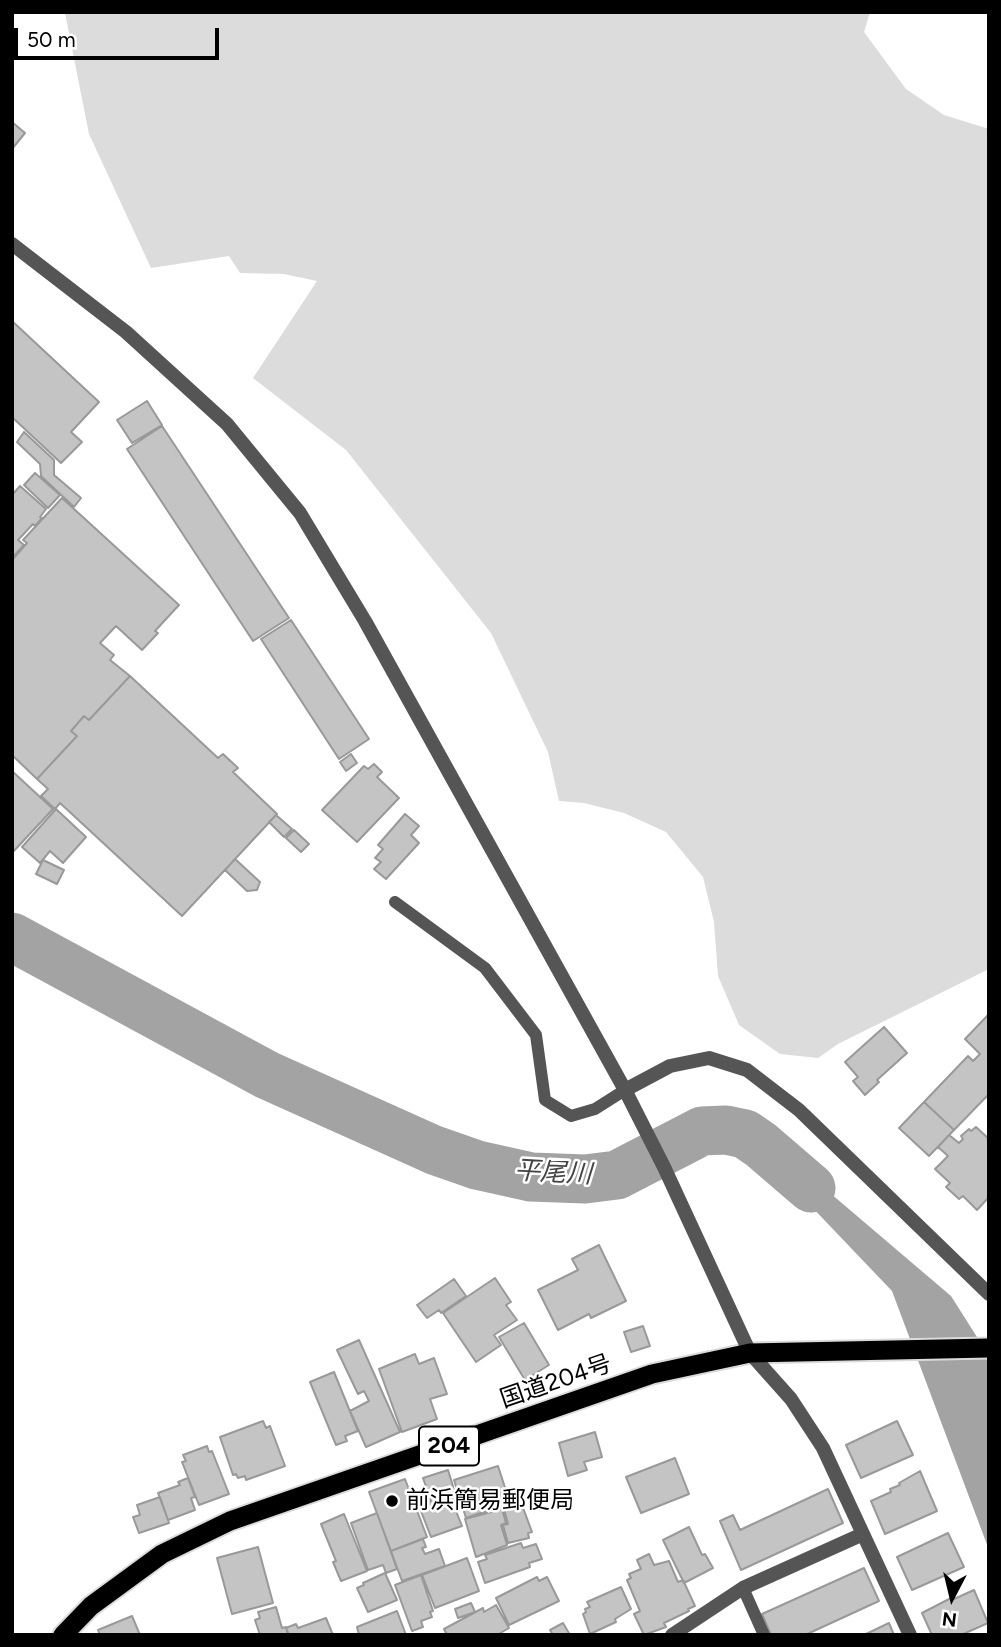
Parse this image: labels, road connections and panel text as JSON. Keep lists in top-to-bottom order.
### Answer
{
  "streets": {
    "highway": ["国道204号", "204"]
  },
  "water": ["平尾川"],
  "places": ["前浜簡易郵便局"],
  "scale_bar": "50 m",
  "north": "bottom"
}
